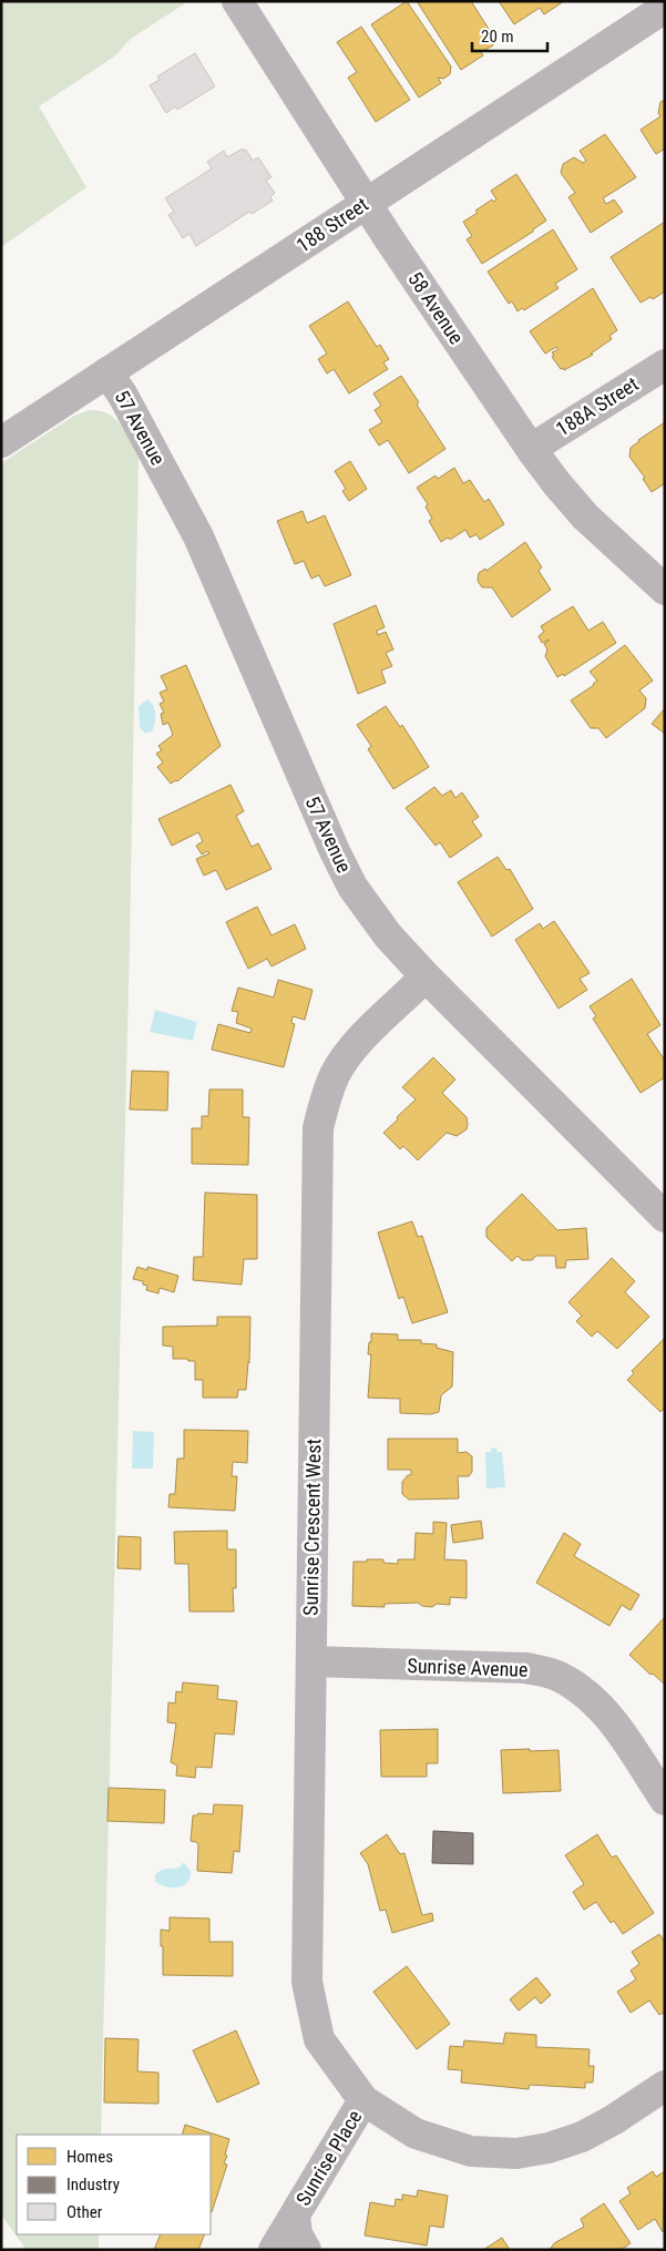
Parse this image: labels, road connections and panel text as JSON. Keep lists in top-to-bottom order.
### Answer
{
  "streets": {
    "street": [
      "188 Street",
      "58 Avenue",
      "188A Street",
      "57 Avenue",
      "Sunrise Crescent West",
      "Sunrise Avenue",
      "Sunrise Place"
    ]
  },
  "crossings": [
    ["188 Street", "58 Avenue"],
    ["188 Street", "57 Avenue"],
    ["58 Avenue", "188A Street"],
    ["57 Avenue", "Sunrise Crescent West"],
    ["Sunrise Crescent West", "Sunrise Avenue"],
    ["Sunrise Crescent West", "Sunrise Place"]
  ],
  "legend": ["Homes", "Industry", "Other"],
  "scale_bar": "20 m"
}
